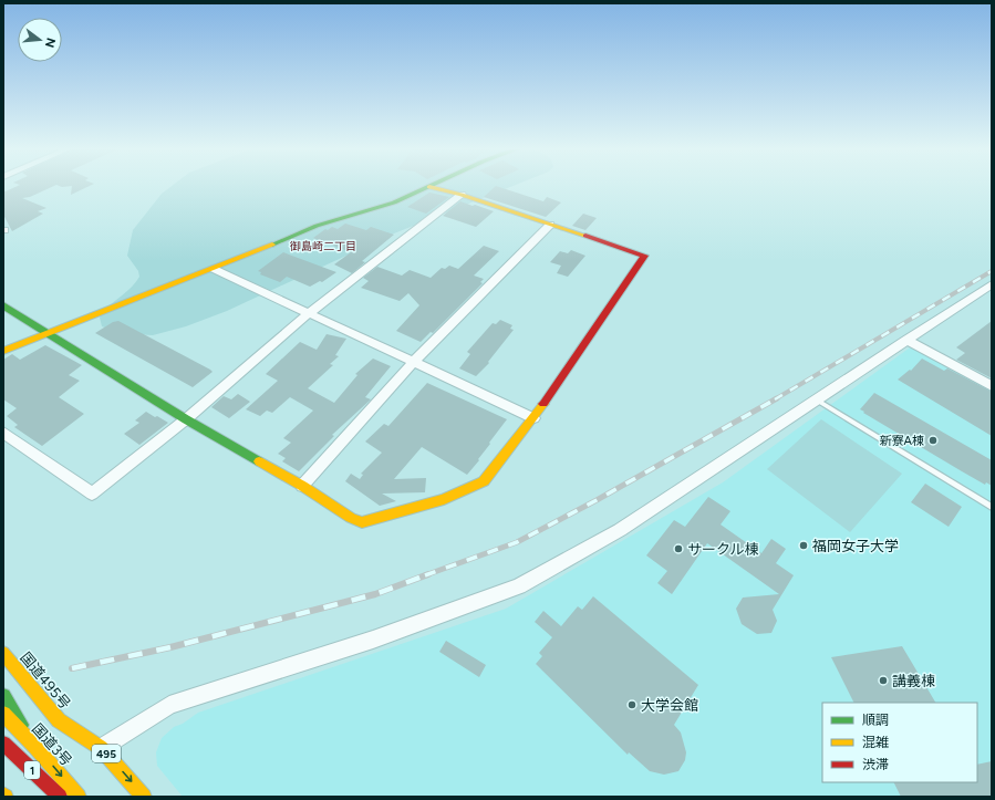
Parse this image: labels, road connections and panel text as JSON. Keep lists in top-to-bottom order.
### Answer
{
  "streets": {
    "main road": [
      "国道495号",
      "国道3号",
      "495",
      "1"
    ]
  },
  "districts": ["御島崎二丁目"],
  "places": [
    "新寮A棟",
    "福岡女子大学",
    "サークル棟",
    "講義棟",
    "大学会館"
  ],
  "legend": ["順調", "混雑", "渋滞"],
  "north": "right"
}
